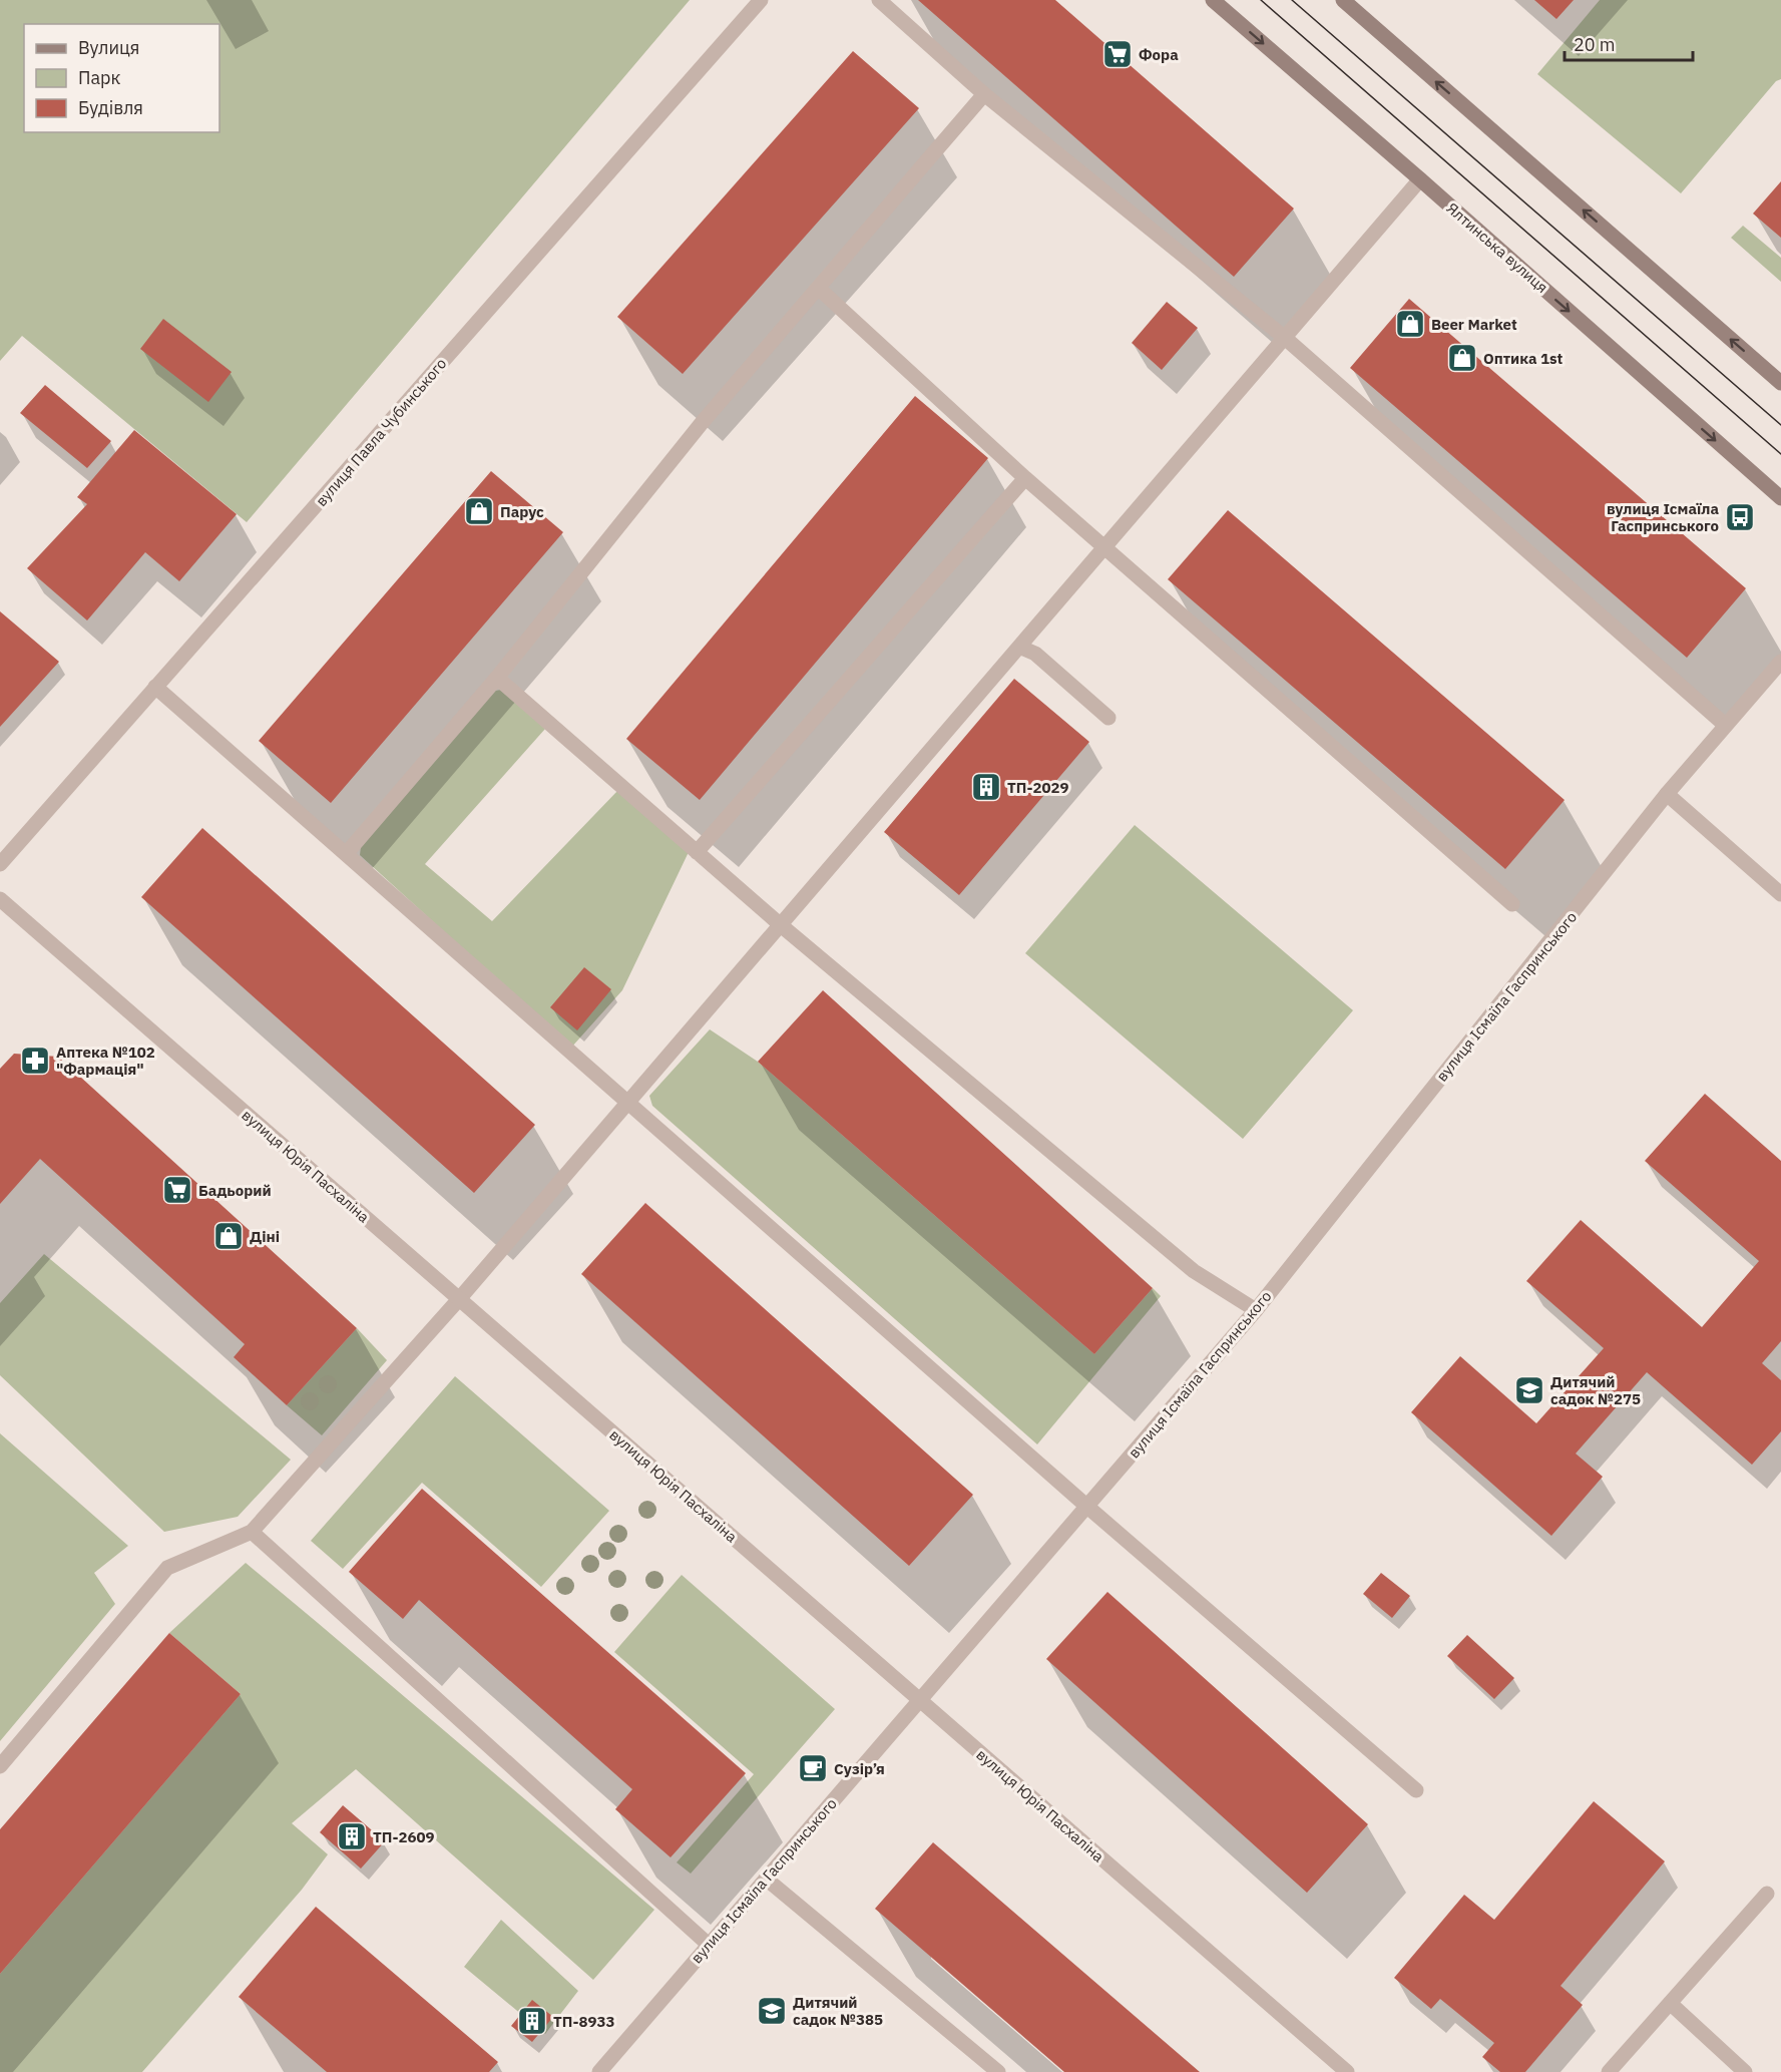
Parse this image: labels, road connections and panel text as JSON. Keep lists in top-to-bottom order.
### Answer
{
  "streets": {
    "street": [
      "Ялтинська вулиця",
      "вулиця Павла Чубинського",
      "вулиця Ісмаїла Гаспринського",
      "вулиця Юрія Пасхаліна"
    ]
  },
  "crossings": [
    ["вулиця Ісмаїла Гаспринського", "вулиця Юрія Пасхаліна"]
  ],
  "places": {
    "supermarket": ["Фора", "Бадьорий"],
    "shop": [
      "Beer Market",
      "Оптика 1st",
      "Парус",
      "Діні"
    ],
    "bus stop": ["вулиця Ісмаїла Гаспринського"],
    "building": ["ТП-2029", "ТП-2609", "ТП-8933"],
    "pharmacy": ["Аптека №102 \"Фармація\""],
    "school or university": ["Дитячий садок №275", "Дитячий садок №385"],
    "cafe": ["Сузір’я"]
  },
  "legend": ["Вулиця", "Парк", "Будівля"],
  "scale_bar": "20 m"
}
